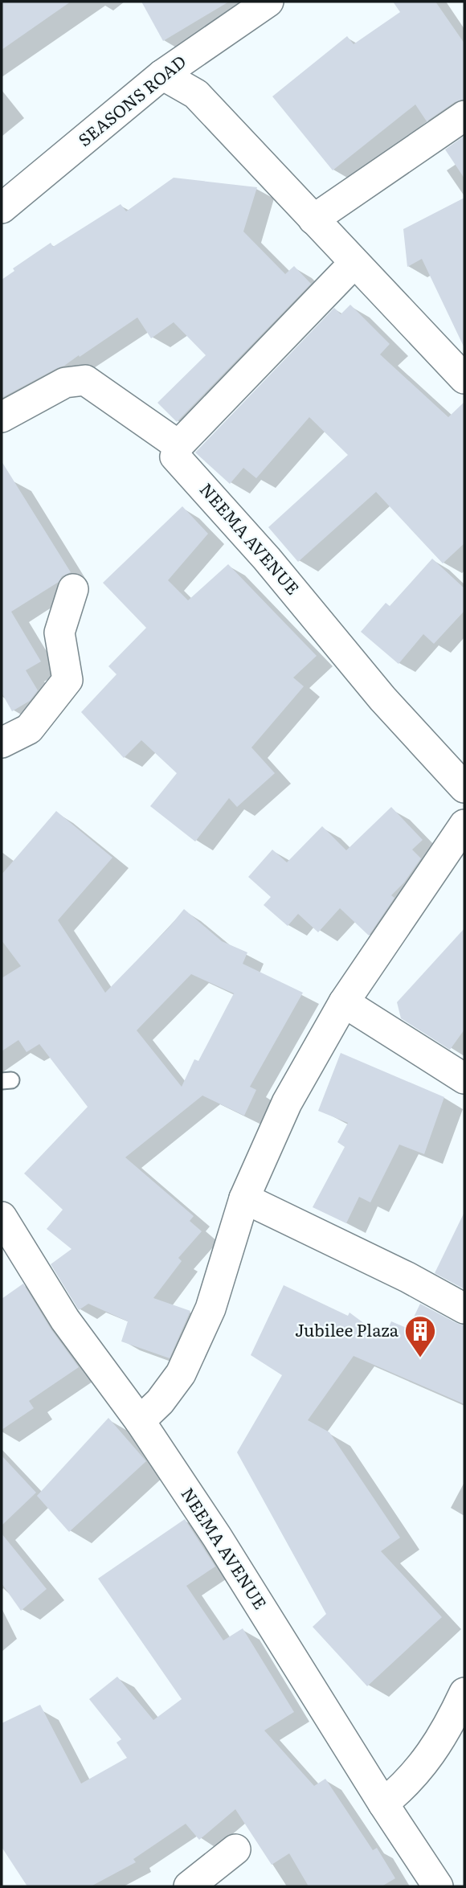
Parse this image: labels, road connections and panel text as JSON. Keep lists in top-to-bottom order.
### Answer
{
  "streets": {
    "street": ["SEASONS ROAD", "NEEMA AVENUE"]
  },
  "places": {
    "building": ["Jubilee Plaza"]
  }
}
